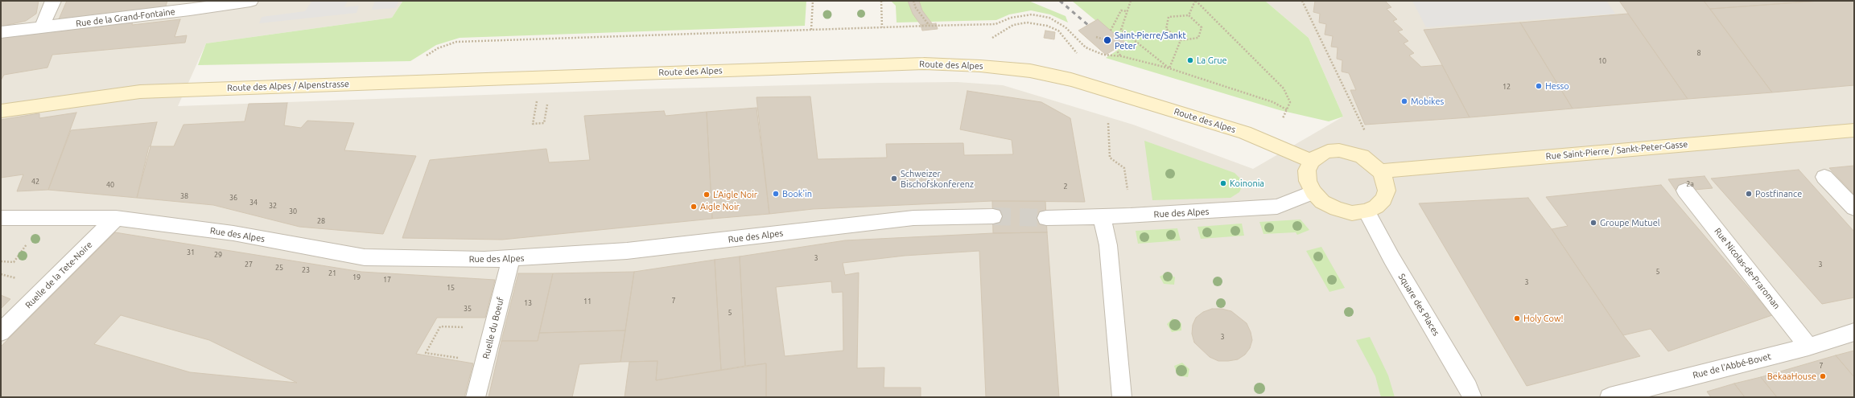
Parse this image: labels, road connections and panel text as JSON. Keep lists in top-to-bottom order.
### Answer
{
  "streets": {
    "main road": ["Route des Alpes", "Route des Alpes / Alpenstrasse", "Rue Saint-Pierre / Sankt-Peter-Gasse"],
    "street": [
      "Rue de la Grand-Fontaine",
      "Rue des Alpes",
      "Rue Nicolas-de-Praroman",
      "Ruelle de la Tete-Noire",
      "Square des Places",
      "Ruelle du Boeuf",
      "Rue de l'Abbé-Bovet"
    ]
  },
  "crossings": [
    ["Route des Alpes", "Route des Alpes / Alpenstrasse"],
    ["Route des Alpes", "Rue Saint-Pierre / Sankt-Peter-Gasse"],
    ["Route des Alpes", "Rue des Alpes"],
    ["Route des Alpes", "Square des Places"],
    ["Rue Saint-Pierre / Sankt-Peter-Gasse", "Rue des Alpes"],
    ["Rue Saint-Pierre / Sankt-Peter-Gasse", "Square des Places"],
    ["Rue des Alpes", "Ruelle de la Tete-Noire"],
    ["Rue des Alpes", "Square des Places"],
    ["Rue des Alpes", "Ruelle du Boeuf"],
    ["Rue Nicolas-de-Praroman", "Rue de l'Abbé-Bovet"]
  ],
  "places": [
    "Saint-Pierre/Sankt Peter",
    "La Grue",
    "Hesso",
    "Mobikes",
    "Schweizer Bischofskonferenz",
    "Koinonia",
    "Book'in",
    "Postfinance",
    "L’Aigle Noir",
    "Aigle Noir",
    "Groupe Mutuel",
    "Holy Cow!",
    "BekaaHouse"
  ],
  "house_numbers": [
    "8",
    "10",
    "12",
    "42",
    "2a",
    "40",
    "2",
    "38",
    "36",
    "34",
    "32",
    "30",
    "28",
    "31",
    "29",
    "3",
    "27",
    "3",
    "25",
    "23",
    "5",
    "21",
    "19",
    "17",
    "3",
    "15",
    "7",
    "11",
    "13",
    "35",
    "5",
    "3",
    "7"
  ]
}
